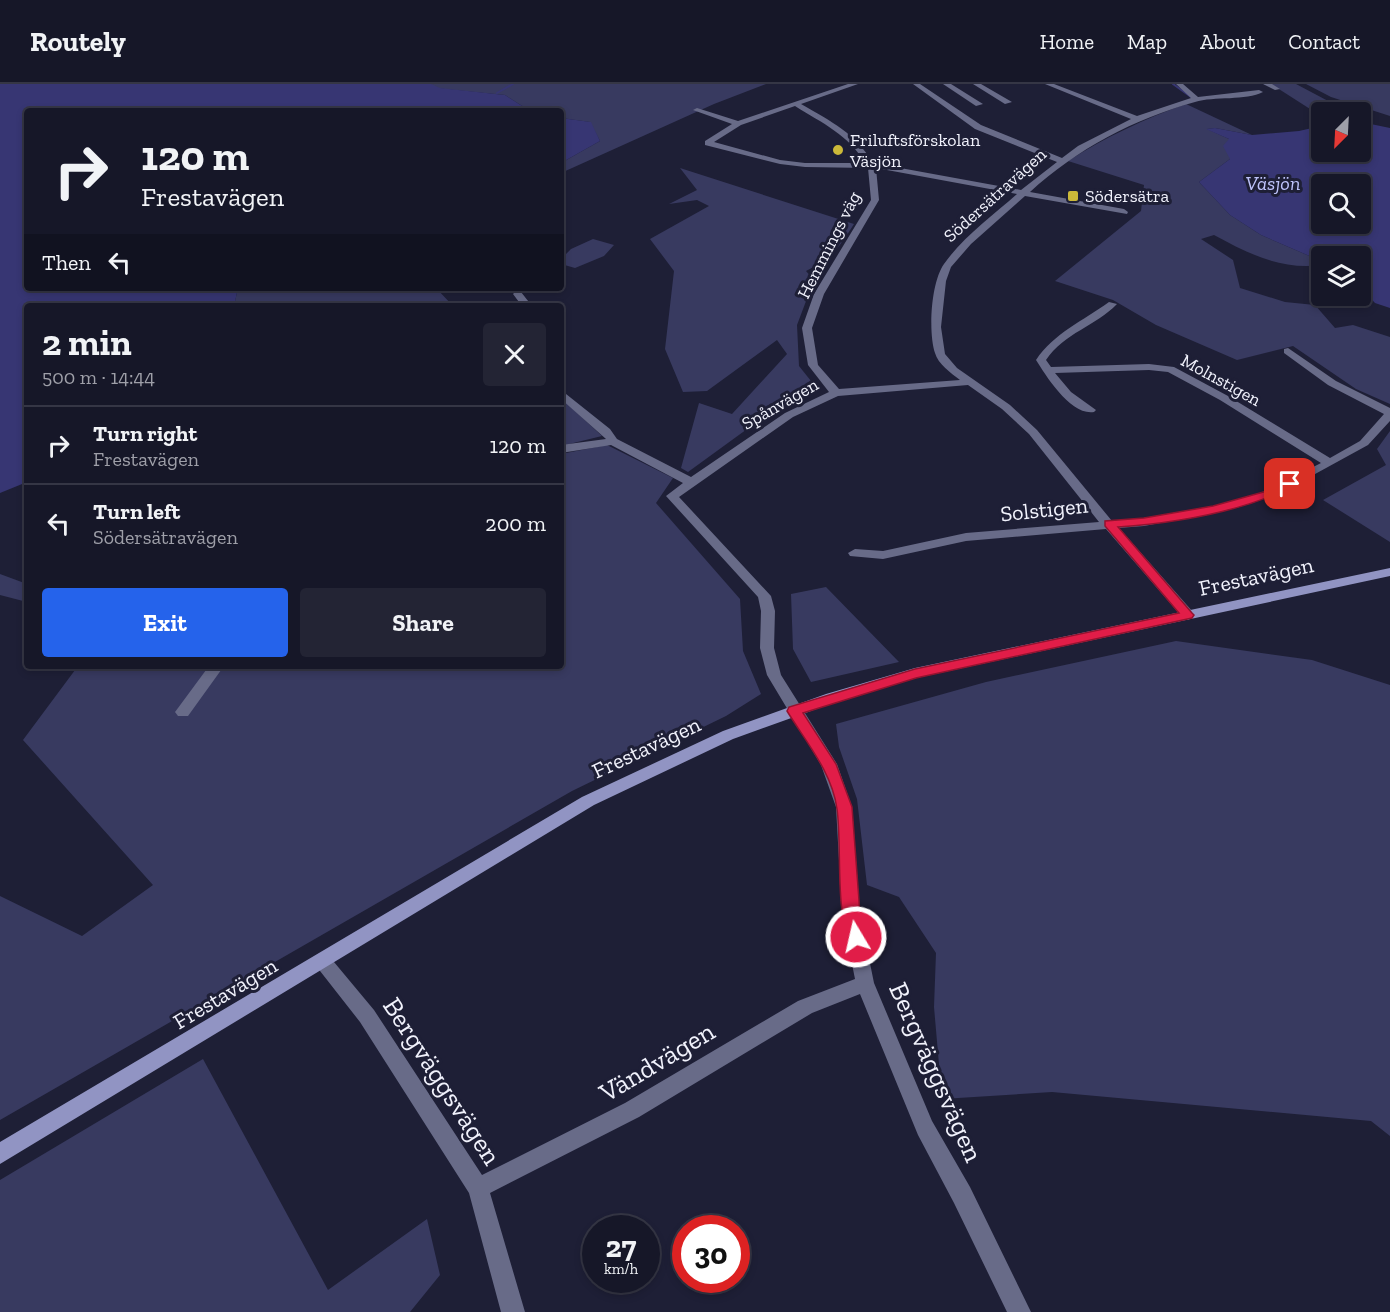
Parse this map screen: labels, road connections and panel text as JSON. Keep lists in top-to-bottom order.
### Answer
{
  "streets": {
    "street": [
      "Södersätravägen",
      "Hemmings väg",
      "Molnstigen",
      "Spånvägen",
      "Solstigen",
      "Frestavägen",
      "Vändvägen",
      "Bergväggsvägen"
    ]
  },
  "crossings": [
    ["Södersätravägen", "Spånvägen"],
    ["Södersätravägen", "Solstigen"],
    ["Södersätravägen", "Frestavägen"],
    ["Hemmings väg", "Spånvägen"],
    ["Molnstigen", "Solstigen"],
    ["Spånvägen", "Frestavägen"],
    ["Spånvägen", "Bergväggsvägen"],
    ["Frestavägen", "Bergväggsvägen"],
    ["Vändvägen", "Bergväggsvägen"]
  ],
  "water": ["Väsjön"],
  "places": {
    "other": ["Friluftsförskolan Väsjön"],
    "transit": ["Södersätra"]
  },
  "north": "bottom left",
  "page": {
    "header": "Routely",
    "nav": [
      "Home",
      "Map",
      "About",
      "Contact"
    ],
    "turn": ["120 m", "Frestavägen"],
    "then": "Then",
    "heading": ["2 min", "500 m · 14:44"],
    "list": [
      {
        "name": "Turn right",
        "note": "Frestavägen",
        "value": "120 m"
      },
      {
        "name": "Turn left",
        "note": "Södersätravägen",
        "value": "200 m"
      }
    ],
    "buttons": ["Exit", "Share"],
    "speed": "27 km/h",
    "limit": "30"
  }
}
